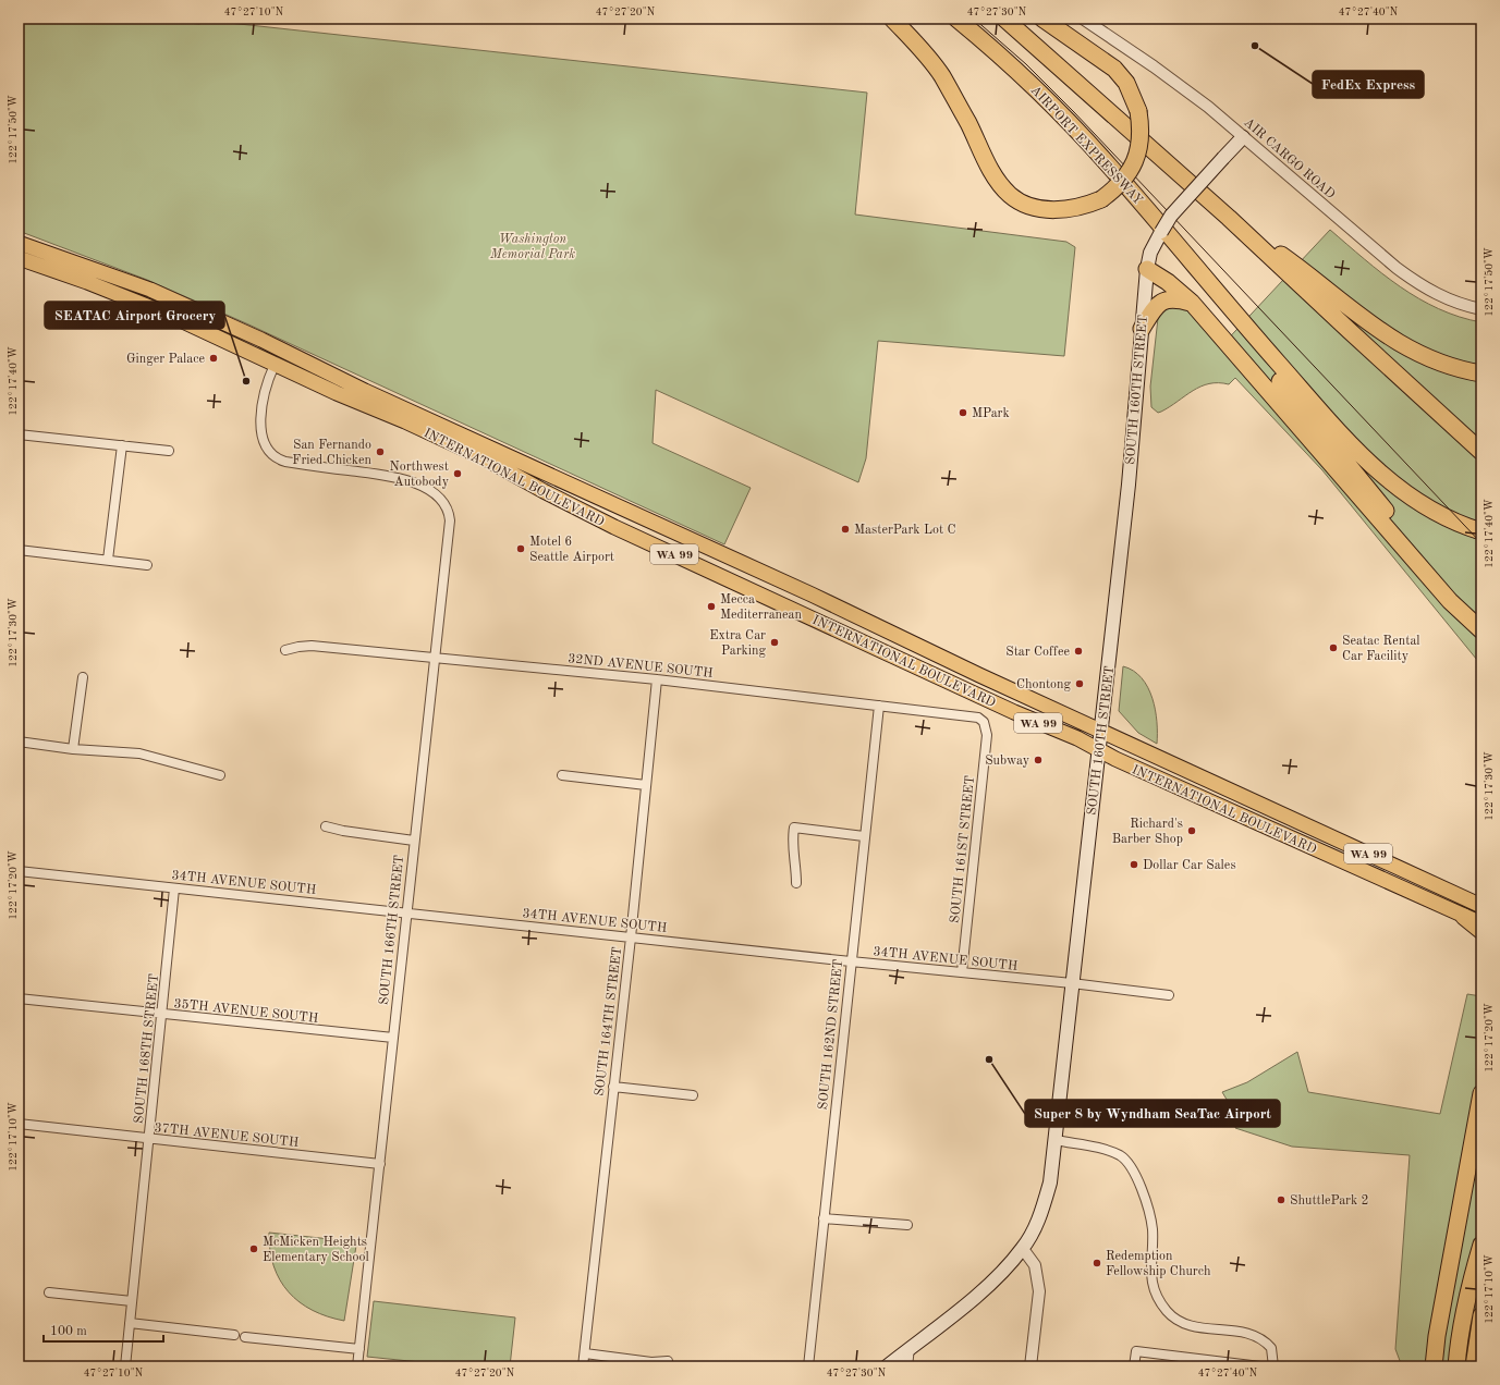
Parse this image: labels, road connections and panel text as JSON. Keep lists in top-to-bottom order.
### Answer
{
  "streets": {
    "highway": ["AIRPORT EXPRESSWAY"],
    "main road": ["SOUTH 160TH STREET", "INTERNATIONAL BOULEVARD", "WA 99"],
    "street": [
      "AIR CARGO ROAD",
      "32ND AVENUE SOUTH",
      "SOUTH 161ST STREET",
      "34TH AVENUE SOUTH",
      "SOUTH 166TH STREET",
      "35TH AVENUE SOUTH",
      "SOUTH 164TH STREET",
      "SOUTH 162ND STREET",
      "SOUTH 168TH STREET",
      "37TH AVENUE SOUTH"
    ]
  },
  "crossings": [
    ["AIR CARGO ROAD", "SOUTH 160TH STREET"],
    ["SOUTH 160TH STREET", "INTERNATIONAL BOULEVARD"],
    ["SOUTH 160TH STREET", "34TH AVENUE SOUTH"],
    ["INTERNATIONAL BOULEVARD", "SOUTH 166TH STREET"],
    ["32ND AVENUE SOUTH", "SOUTH 161ST STREET"],
    ["32ND AVENUE SOUTH", "SOUTH 166TH STREET"],
    ["32ND AVENUE SOUTH", "SOUTH 164TH STREET"],
    ["32ND AVENUE SOUTH", "SOUTH 162ND STREET"],
    ["SOUTH 161ST STREET", "34TH AVENUE SOUTH"],
    ["34TH AVENUE SOUTH", "SOUTH 166TH STREET"],
    ["34TH AVENUE SOUTH", "SOUTH 164TH STREET"],
    ["34TH AVENUE SOUTH", "SOUTH 162ND STREET"],
    ["34TH AVENUE SOUTH", "SOUTH 168TH STREET"],
    ["SOUTH 166TH STREET", "35TH AVENUE SOUTH"],
    ["SOUTH 166TH STREET", "37TH AVENUE SOUTH"],
    ["35TH AVENUE SOUTH", "SOUTH 168TH STREET"],
    ["SOUTH 168TH STREET", "37TH AVENUE SOUTH"]
  ],
  "parks": ["Washington Memorial Park"],
  "places": [
    "FedEx Express",
    "Ginger Palace",
    "SEATAC Airport Grocery",
    "MPark",
    "San Fernando Fried Chicken",
    "Northwest Autobody",
    "MasterPark Lot C",
    "Motel 6 Seattle Airport",
    "Mecca Mediterranean",
    "Extra Car Parking",
    "Seatac Rental Car Facility",
    "Star Coffee",
    "Chontong",
    "Subway",
    "Richard's Barber Shop",
    "Dollar Car Sales",
    "Super 8 by Wyndham SeaTac Airport",
    "ShuttlePark 2",
    "McMicken Heights Elementary School",
    "Redemption Fellowship Church"
  ],
  "scale_bar": "100 m",
  "coordinates": [
    "47°27'10\"N",
    "47°27'20\"N",
    "47°27'30\"N",
    "47°27'40\"N",
    "122°17'50\"W",
    "122°17'40\"W",
    "122°17'30\"W",
    "122°17'20\"W",
    "122°17'10\"W"
  ]
}
